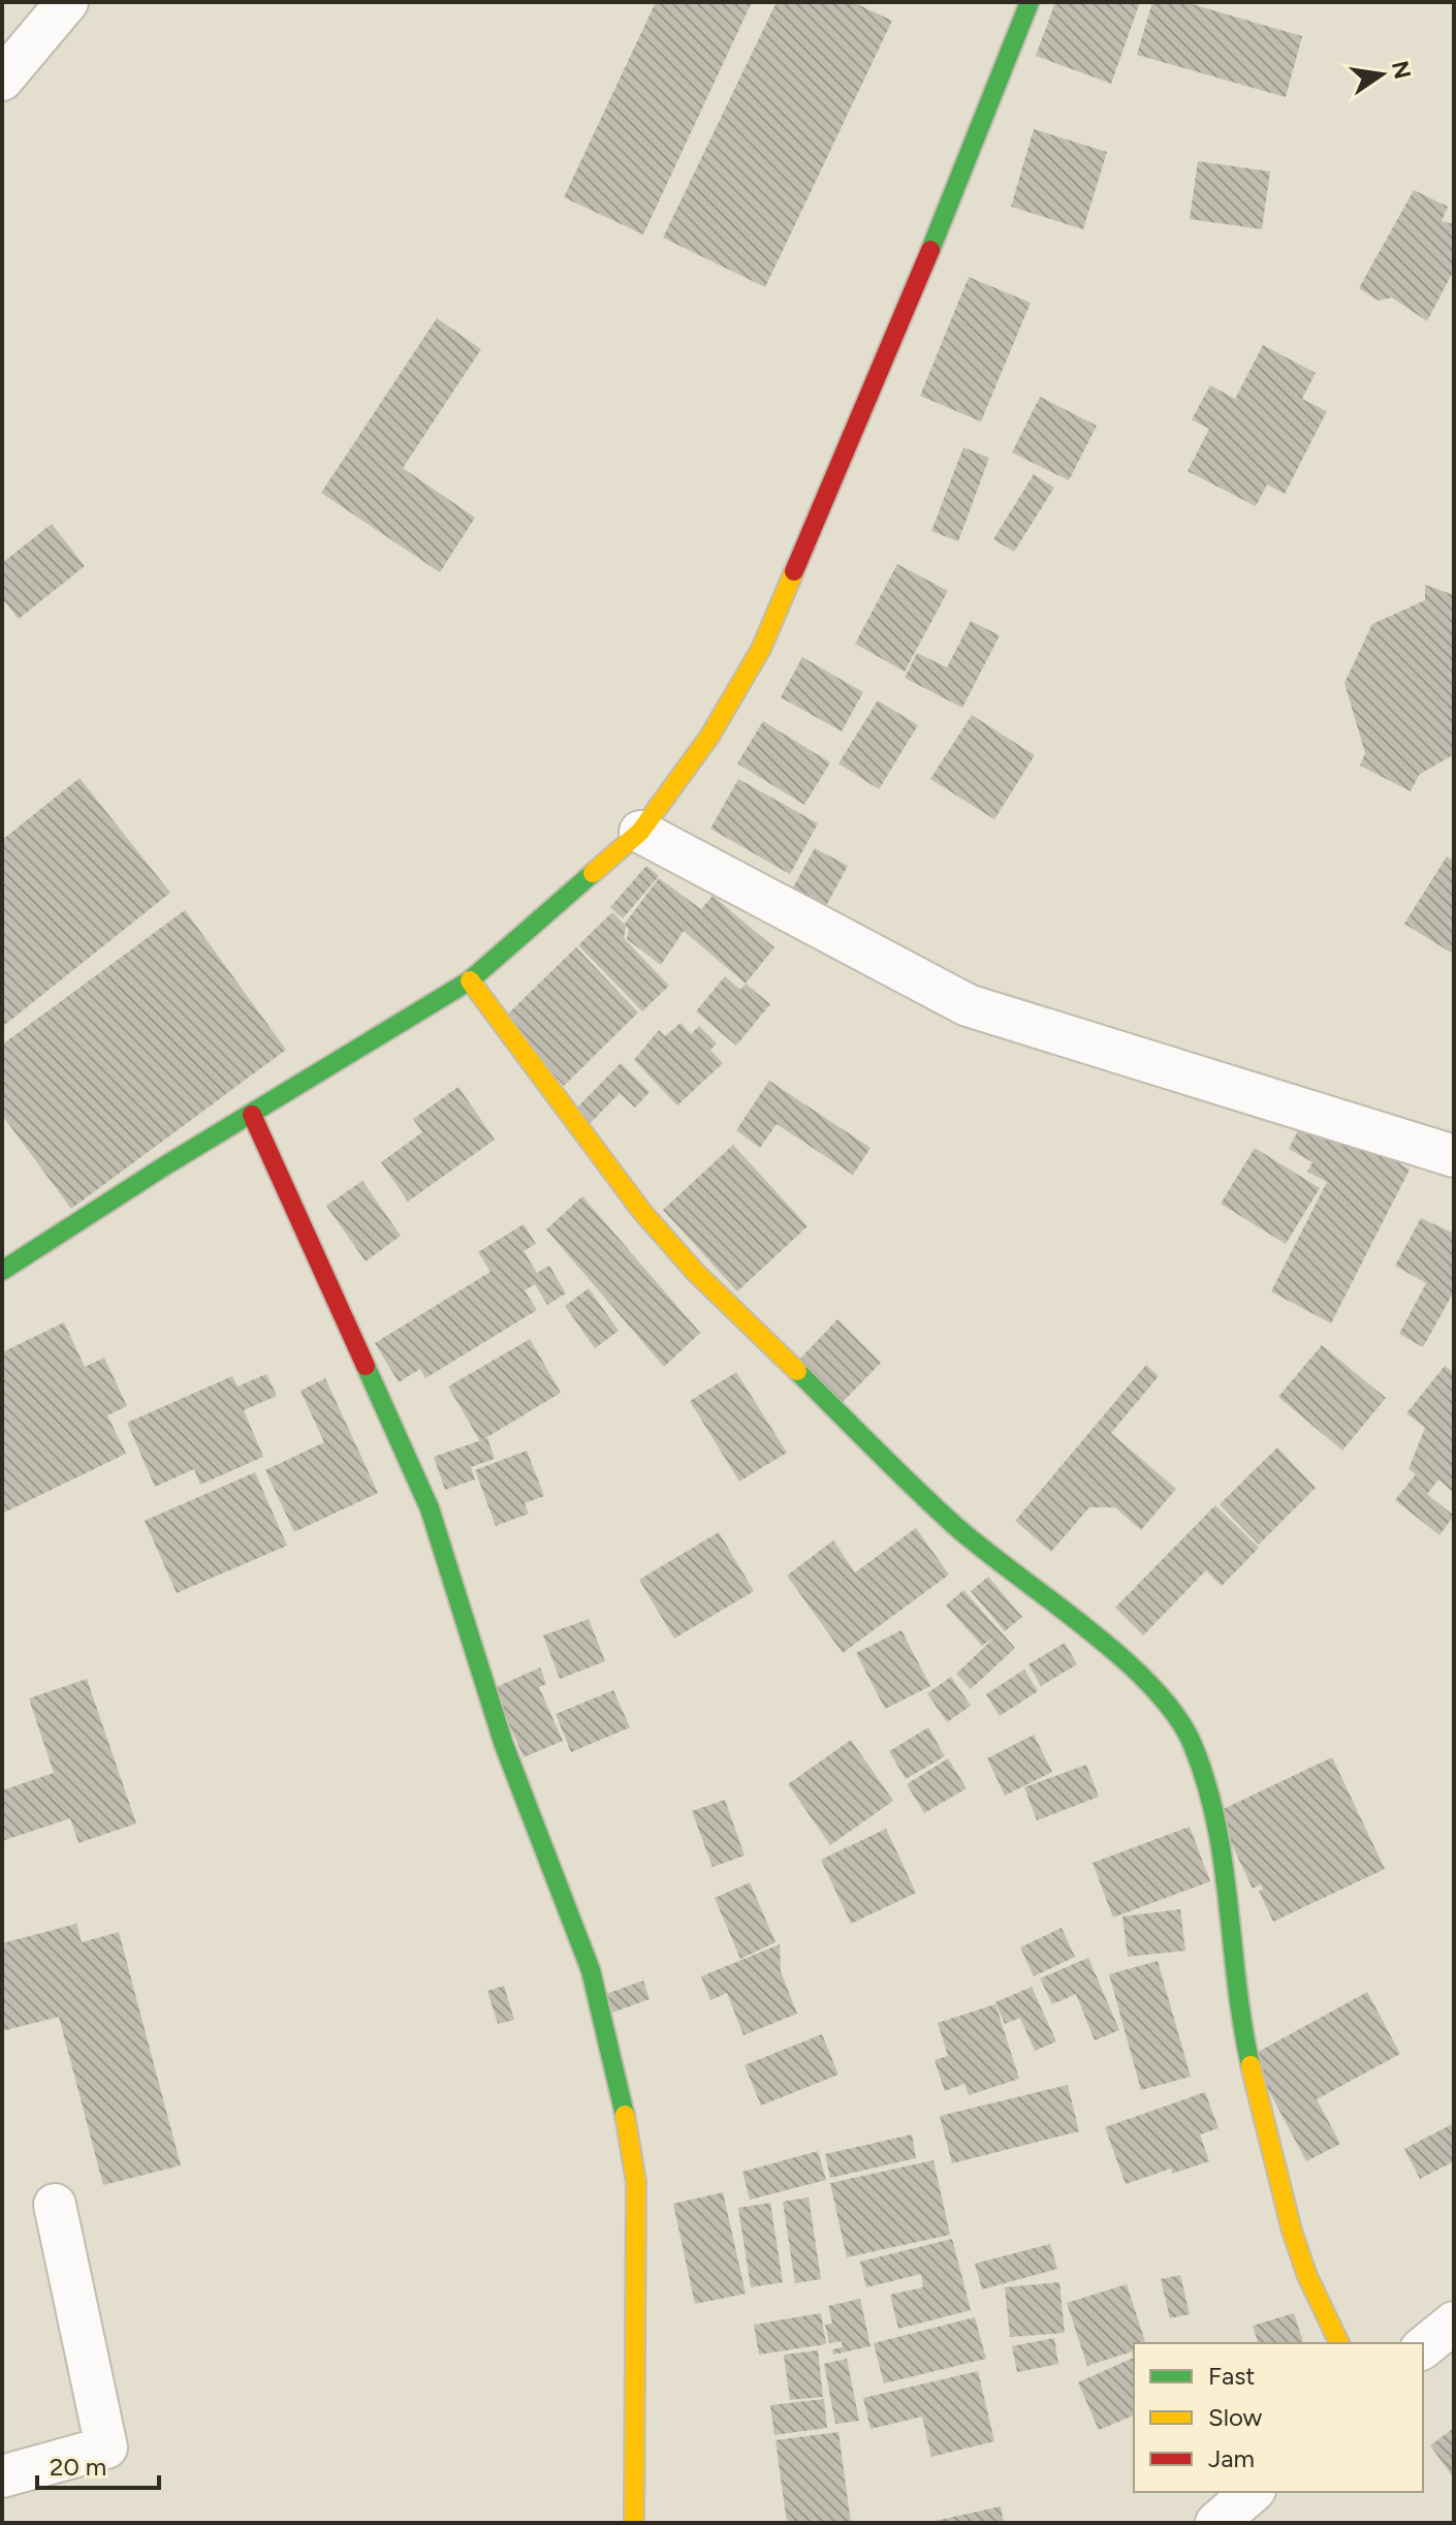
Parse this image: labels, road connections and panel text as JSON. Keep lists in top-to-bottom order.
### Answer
{
  "legend": ["Fast", "Slow", "Jam"],
  "scale_bar": "20 m",
  "north": "right"
}
